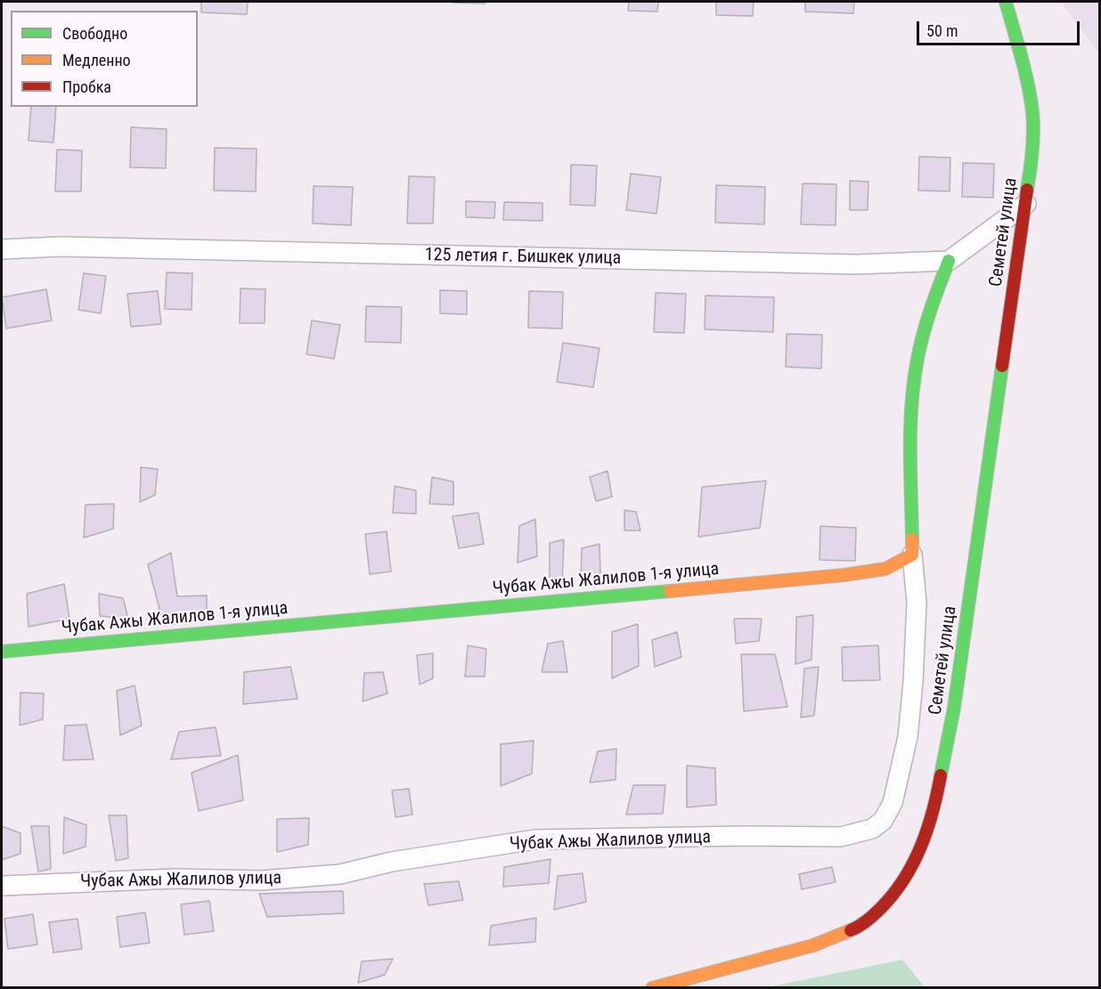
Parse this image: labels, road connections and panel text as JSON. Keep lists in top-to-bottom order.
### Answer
{
  "streets": {
    "street": [
      "Семетей улица",
      "125 летия г. Бишкек улица",
      "Чубак Ажы Жалилов 1-я улица",
      "Чубак Ажы Жалилов улица"
    ]
  },
  "crossings": [
    ["Чубак Ажы Жалилов 1-я улица", "Чубак Ажы Жалилов улица"]
  ],
  "legend": ["Свободно", "Медленно", "Пробка"],
  "scale_bar": "50 m"
}
